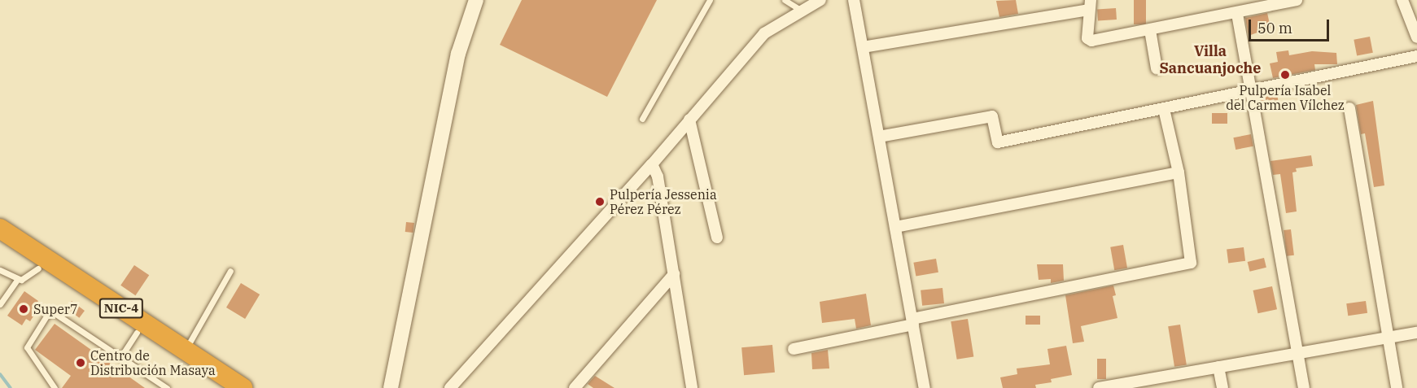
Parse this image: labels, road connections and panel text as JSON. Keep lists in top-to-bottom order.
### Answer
{
  "streets": {
    "highway": ["NIC-4"]
  },
  "districts": ["Villa Sancuanjoche"],
  "places": [
    "Pulpería Isabel del Carmen Vílchez",
    "Pulpería Jessenia Pérez Pérez",
    "Super7",
    "Centro de Distribución Masaya"
  ],
  "scale_bar": "50 m"
}
